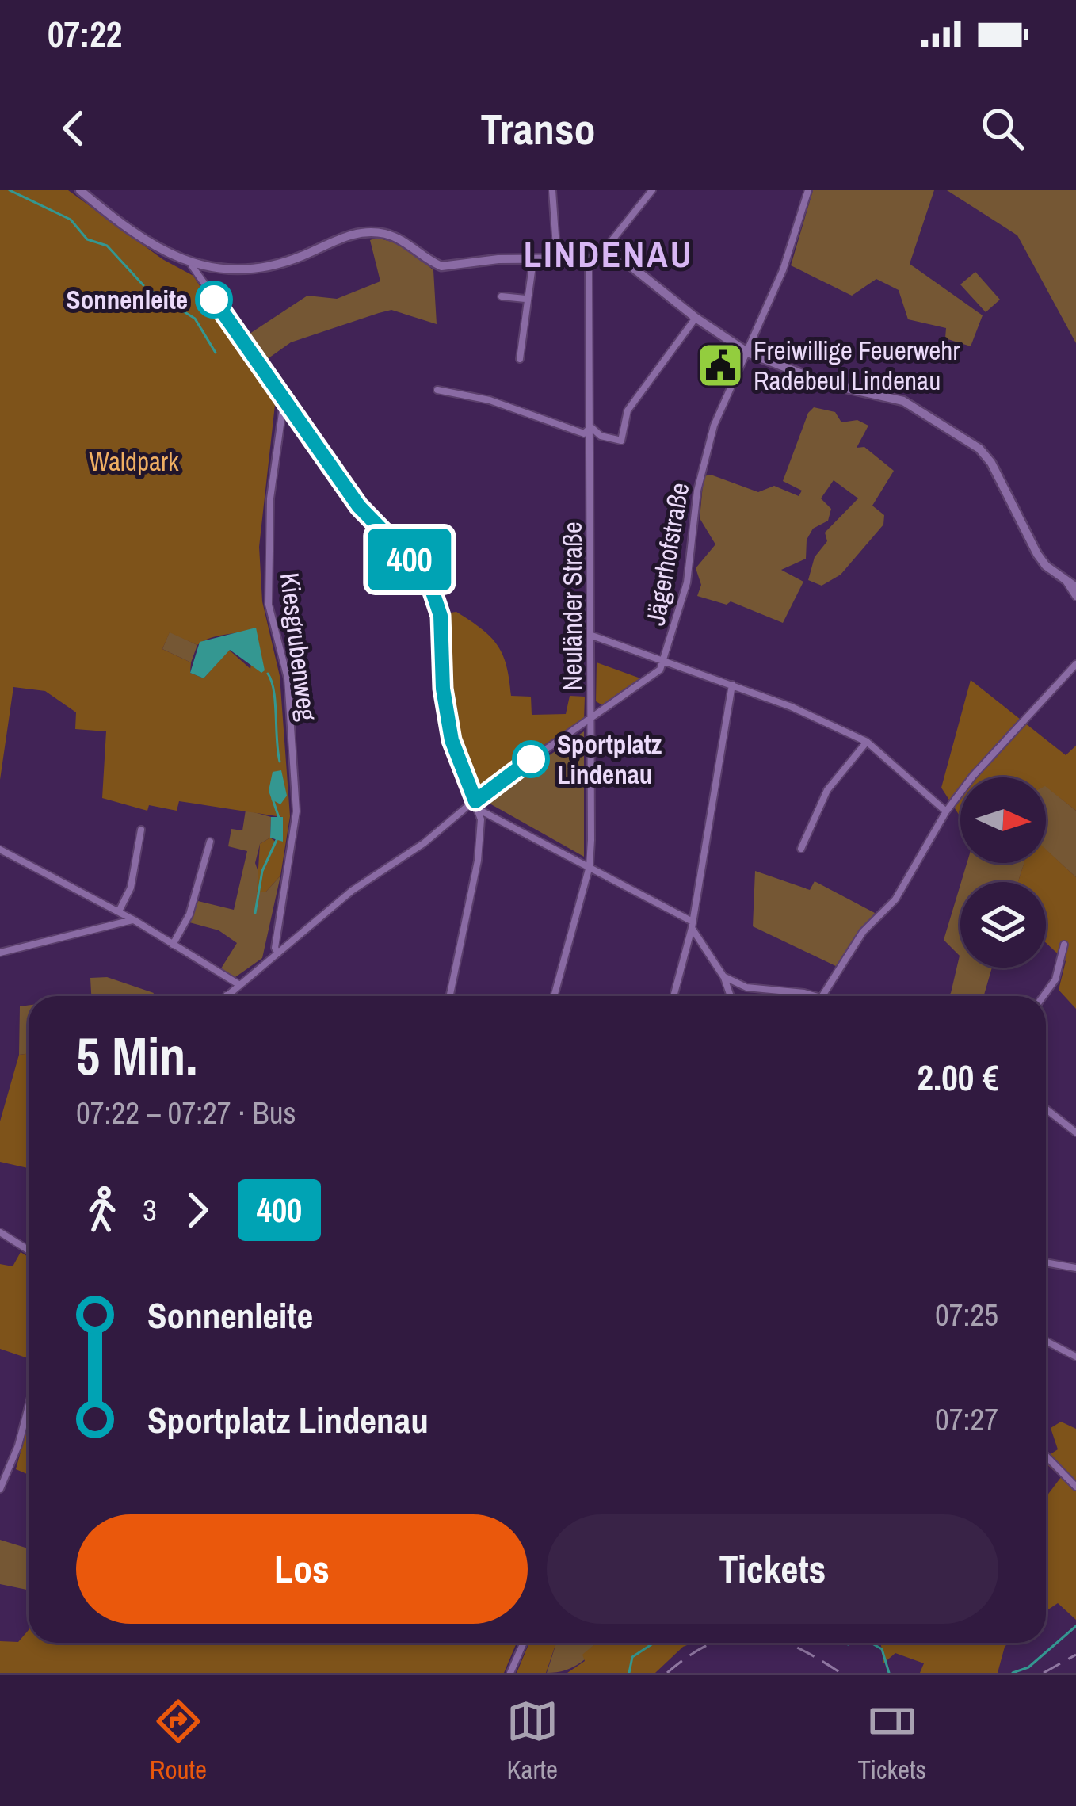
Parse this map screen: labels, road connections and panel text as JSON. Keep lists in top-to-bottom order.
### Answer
{
  "streets": {
    "street": ["Jägerhofstraße", "Neuländer Straße", "Kiesgrubenweg"]
  },
  "crossings": [
    ["Jägerhofstraße", "Neuländer Straße"],
    ["Jägerhofstraße", "Kiesgrubenweg"]
  ],
  "districts": ["LINDENAU"],
  "parks": ["Waldpark"],
  "places": {
    "other": ["Sonnenleite", "Sportplatz Lindenau"],
    "public building": ["Freiwillige Feuerwehr Radebeul Lindenau"]
  },
  "lines": ["bus line 400"],
  "north": "right",
  "page": {
    "status": "07:22",
    "header": "Transo",
    "on_map": "400",
    "heading": ["5 Min.", "07:22 – 07:27 · Bus", "2.00 €"],
    "legs": ["3", "400"],
    "list": [
      {
        "name": "Sonnenleite",
        "value": "07:25"
      },
      {
        "name": "Sportplatz Lindenau",
        "value": "07:27"
      }
    ],
    "buttons": ["Los", "Tickets"],
    "tabs": ["Route", "Karte", "Tickets"]
  }
}
